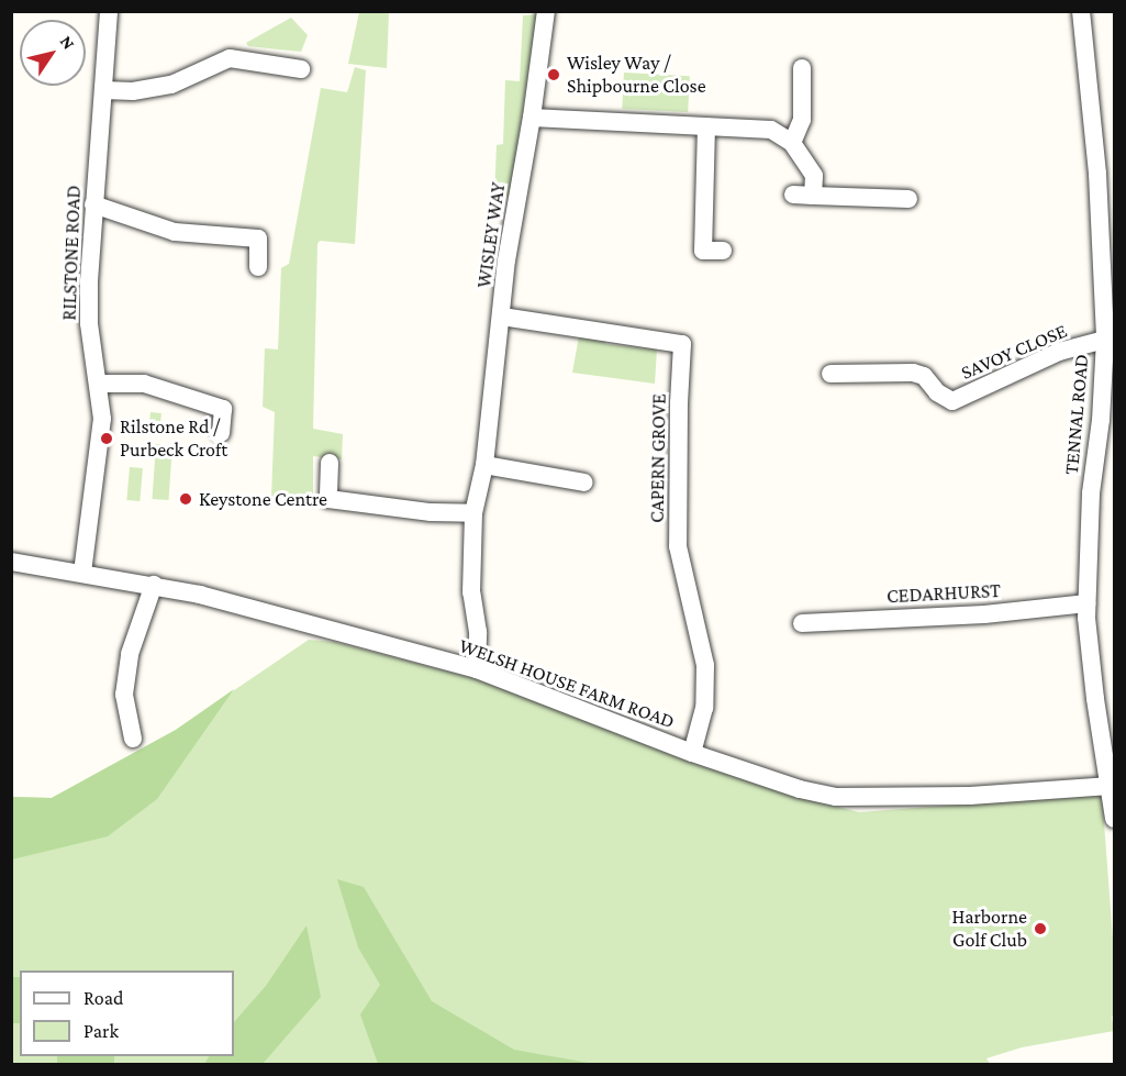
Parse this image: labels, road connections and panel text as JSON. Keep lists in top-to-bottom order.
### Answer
{
  "streets": {
    "street": [
      "WISLEY WAY",
      "RILSTONE ROAD",
      "SAVOY CLOSE",
      "TENNAL ROAD",
      "CAPERN GROVE",
      "CEDARHURST",
      "WELSH HOUSE FARM ROAD"
    ]
  },
  "crossings": [
    ["WISLEY WAY", "CAPERN GROVE"],
    ["WISLEY WAY", "WELSH HOUSE FARM ROAD"],
    ["RILSTONE ROAD", "WELSH HOUSE FARM ROAD"],
    ["SAVOY CLOSE", "TENNAL ROAD"],
    ["TENNAL ROAD", "CEDARHURST"],
    ["TENNAL ROAD", "WELSH HOUSE FARM ROAD"],
    ["CAPERN GROVE", "WELSH HOUSE FARM ROAD"]
  ],
  "places": [
    "Wisley Way / Shipbourne Close",
    "Rilstone Rd / Purbeck Croft",
    "Keystone Centre",
    "Harborne Golf Club"
  ],
  "legend": ["Road", "Park"],
  "north": "top right"
}
